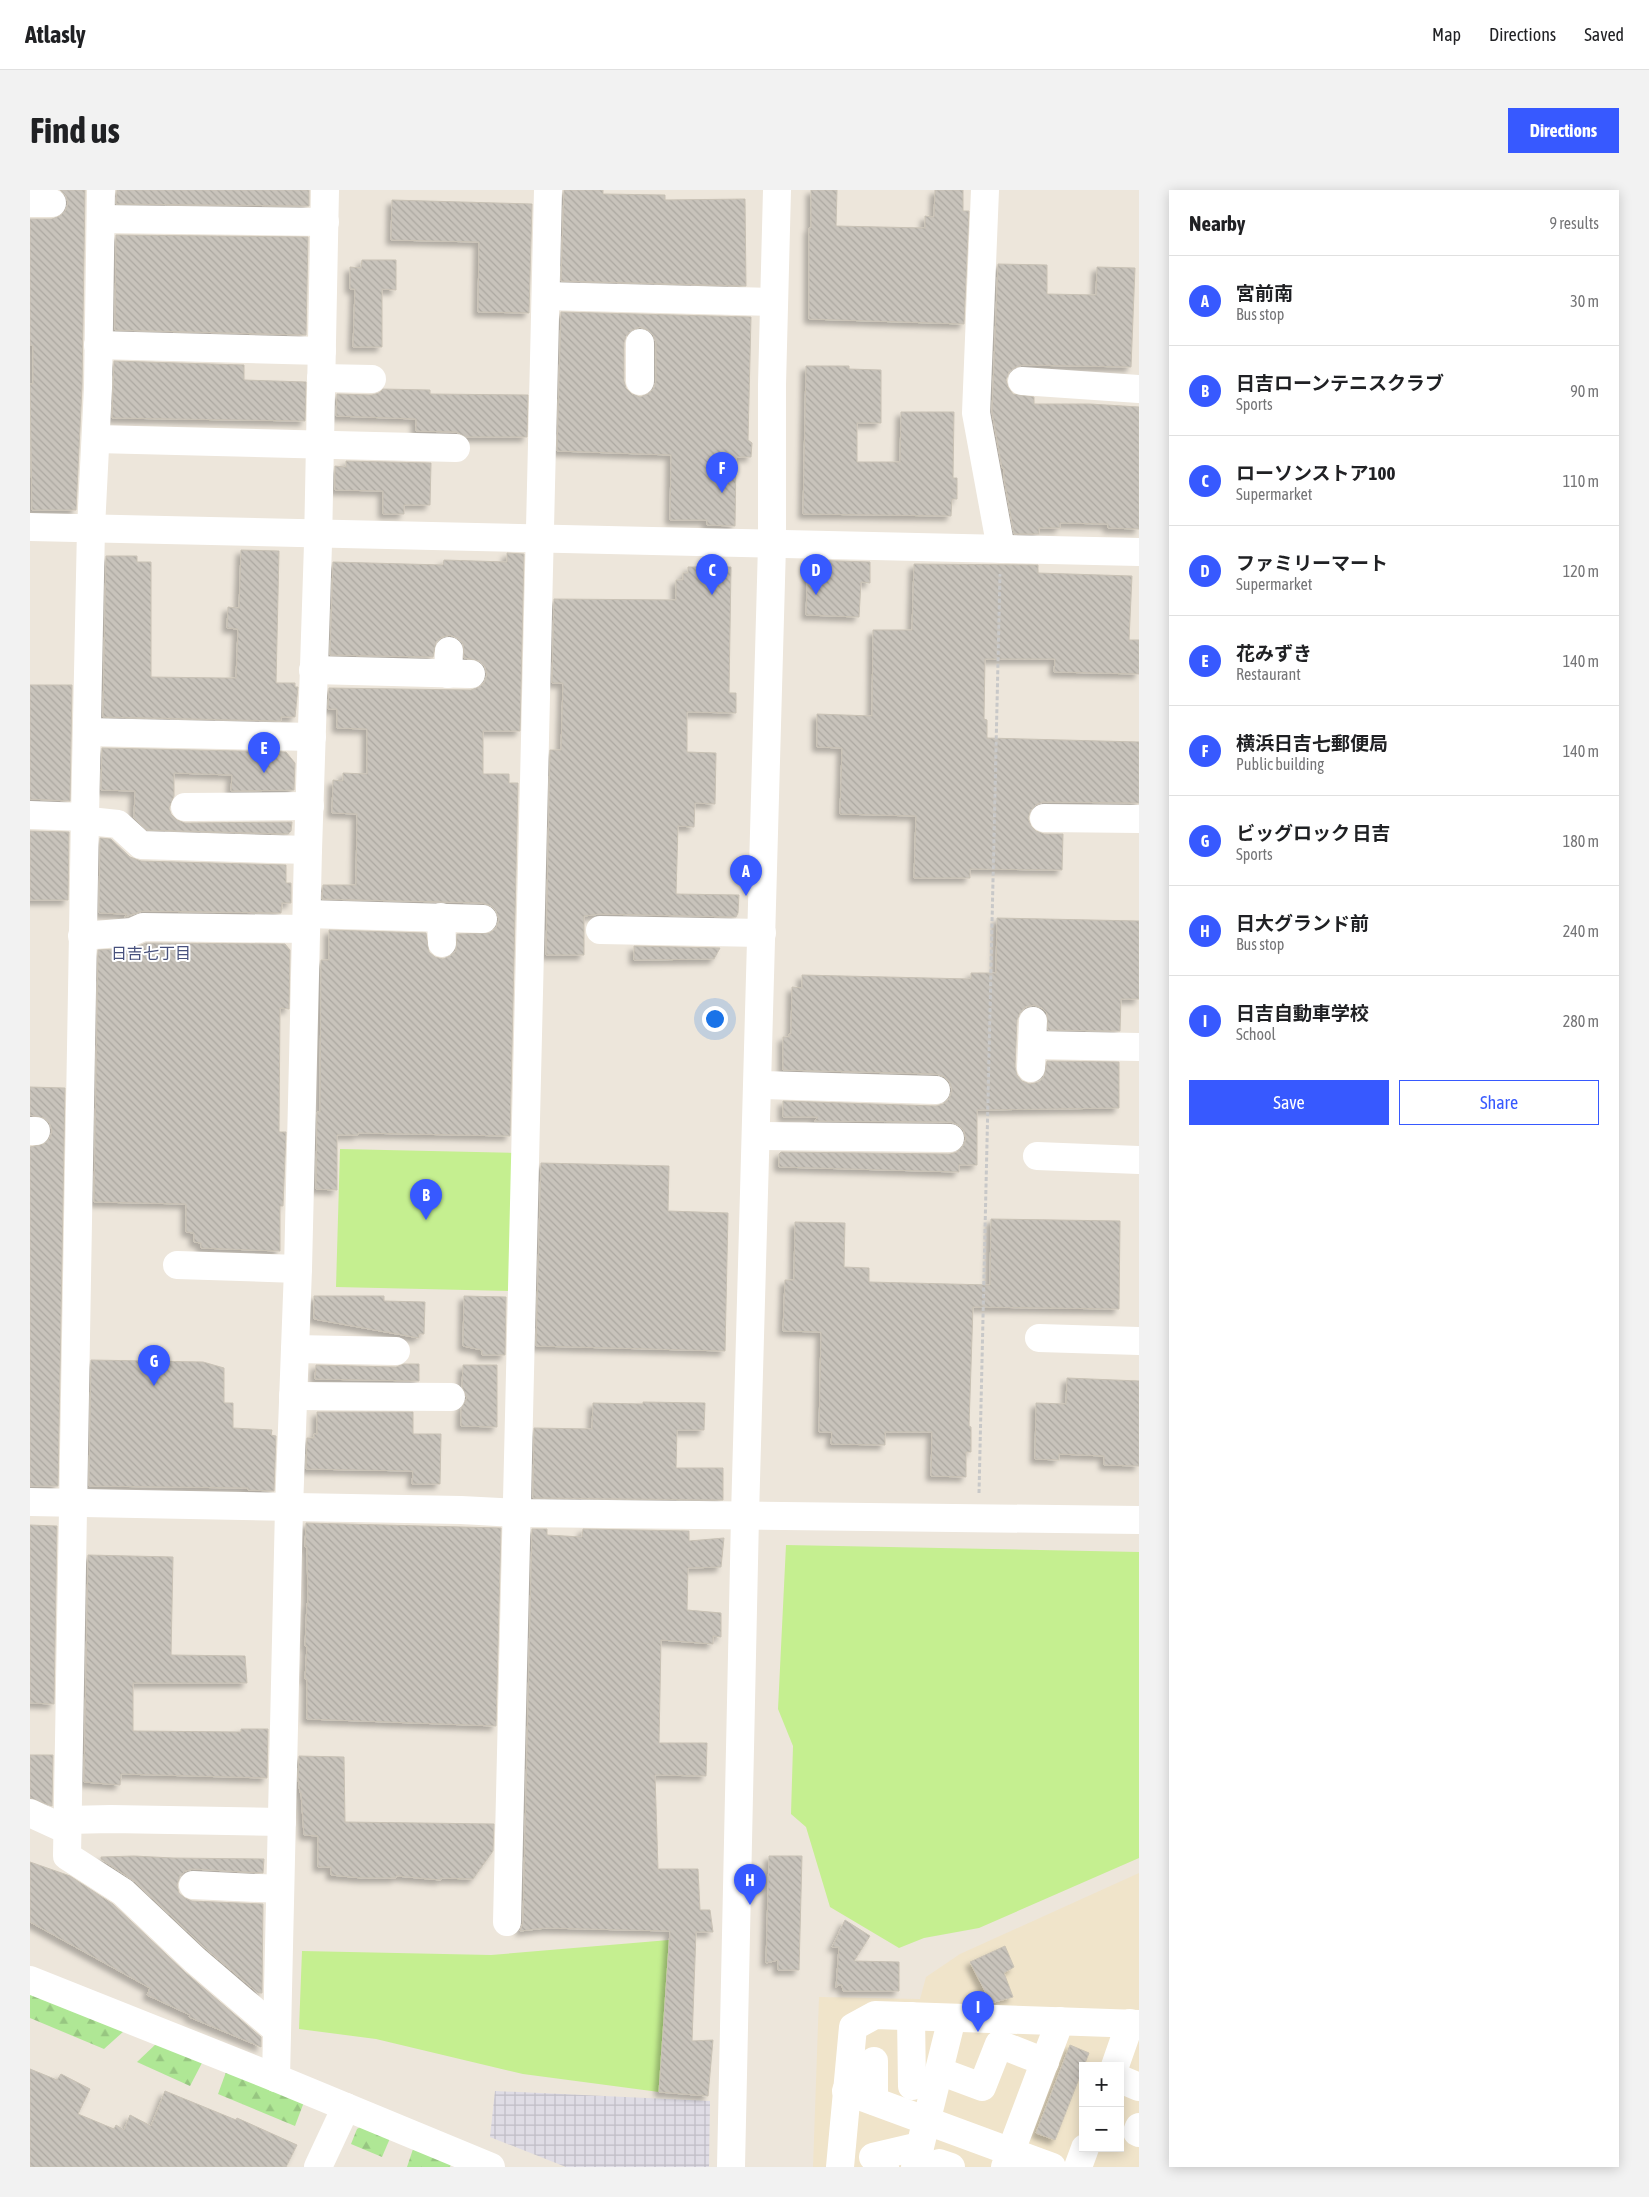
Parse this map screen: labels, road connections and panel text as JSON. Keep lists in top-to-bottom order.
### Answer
{
  "districts": ["日吉七丁目"],
  "page": {
    "header": "Atlasly",
    "nav": ["Map", "Directions", "Saved"],
    "buttons": [
      "Directions",
      ["Save", "Share"]
    ],
    "title": "Find us",
    "heading": ["Nearby", "9 results"],
    "list": [
      {
        "mark": "A",
        "name": "宮前南",
        "note": "Bus stop",
        "value": "30 m"
      },
      {
        "mark": "B",
        "name": "日吉ローンテニスクラブ",
        "note": "Sports",
        "value": "90 m"
      },
      {
        "mark": "C",
        "name": "ローソンストア100",
        "note": "Supermarket",
        "value": "110 m"
      },
      {
        "mark": "D",
        "name": "ファミリーマート",
        "note": "Supermarket",
        "value": "120 m"
      },
      {
        "mark": "E",
        "name": "花みずき",
        "note": "Restaurant",
        "value": "140 m"
      },
      {
        "mark": "F",
        "name": "横浜日吉七郵便局",
        "note": "Public building",
        "value": "140 m"
      },
      {
        "mark": "G",
        "name": "ビッグロック 日吉",
        "note": "Sports",
        "value": "180 m"
      },
      {
        "mark": "H",
        "name": "日大グランド前",
        "note": "Bus stop",
        "value": "240 m"
      },
      {
        "mark": "I",
        "name": "日吉自動車学校",
        "note": "School",
        "value": "280 m"
      }
    ],
    "pins": [
      "F",
      "C",
      "D",
      "E",
      "A",
      "B",
      "G",
      "H",
      "I"
    ],
    "map_buttons": ["+", "−"]
  }
}
